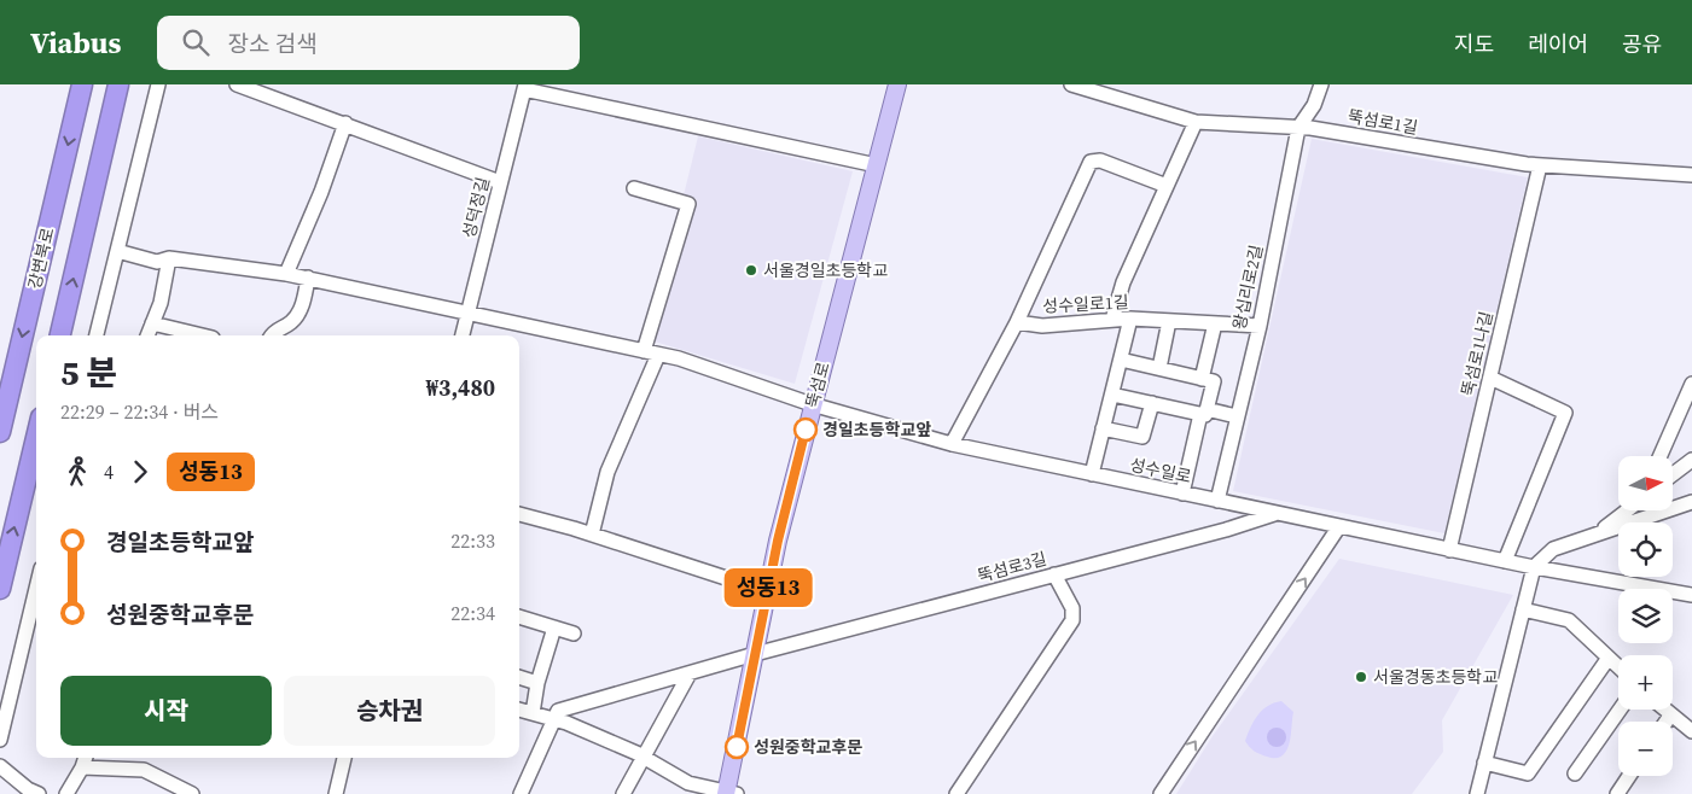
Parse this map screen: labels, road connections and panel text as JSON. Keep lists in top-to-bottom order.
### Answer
{
  "streets": {
    "highway": ["강변북로"],
    "main road": ["뚝섬로"],
    "street": [
      "뚝섬로1길",
      "성덕정길",
      "왕십리로2길",
      "성수일로1길",
      "뚝섬로1나길",
      "성수일로",
      "뚝섬로3길"
    ]
  },
  "crossings": [
    ["뚝섬로1길", "왕십리로2길"],
    ["뚝섬로1길", "뚝섬로1나길"],
    ["성덕정길", "성수일로"],
    ["왕십리로2길", "성수일로1길"],
    ["왕십리로2길", "성수일로"],
    ["뚝섬로1나길", "성수일로"],
    ["뚝섬로", "성수일로"],
    ["뚝섬로", "뚝섬로3길"],
    ["성수일로", "뚝섬로3길"]
  ],
  "places": [
    "서울경일초등학교",
    "경일초등학교앞",
    "서울경동초등학교",
    "성원중학교후문"
  ],
  "lines": ["bus line 성동13"],
  "north": "right",
  "page": {
    "header": "Viabus",
    "search": "장소 검색",
    "nav": ["지도", "레이어", "공유"],
    "on_map": "성동13",
    "heading": ["5 분", "22:29 – 22:34 · 버스", "₩3,480"],
    "legs": ["4", "성동13"],
    "map_buttons": ["+", "−"],
    "list": [
      {
        "name": "경일초등학교앞",
        "value": "22:33"
      },
      {
        "name": "성원중학교후문",
        "value": "22:34"
      }
    ],
    "buttons": ["시작", "승차권"]
  }
}
